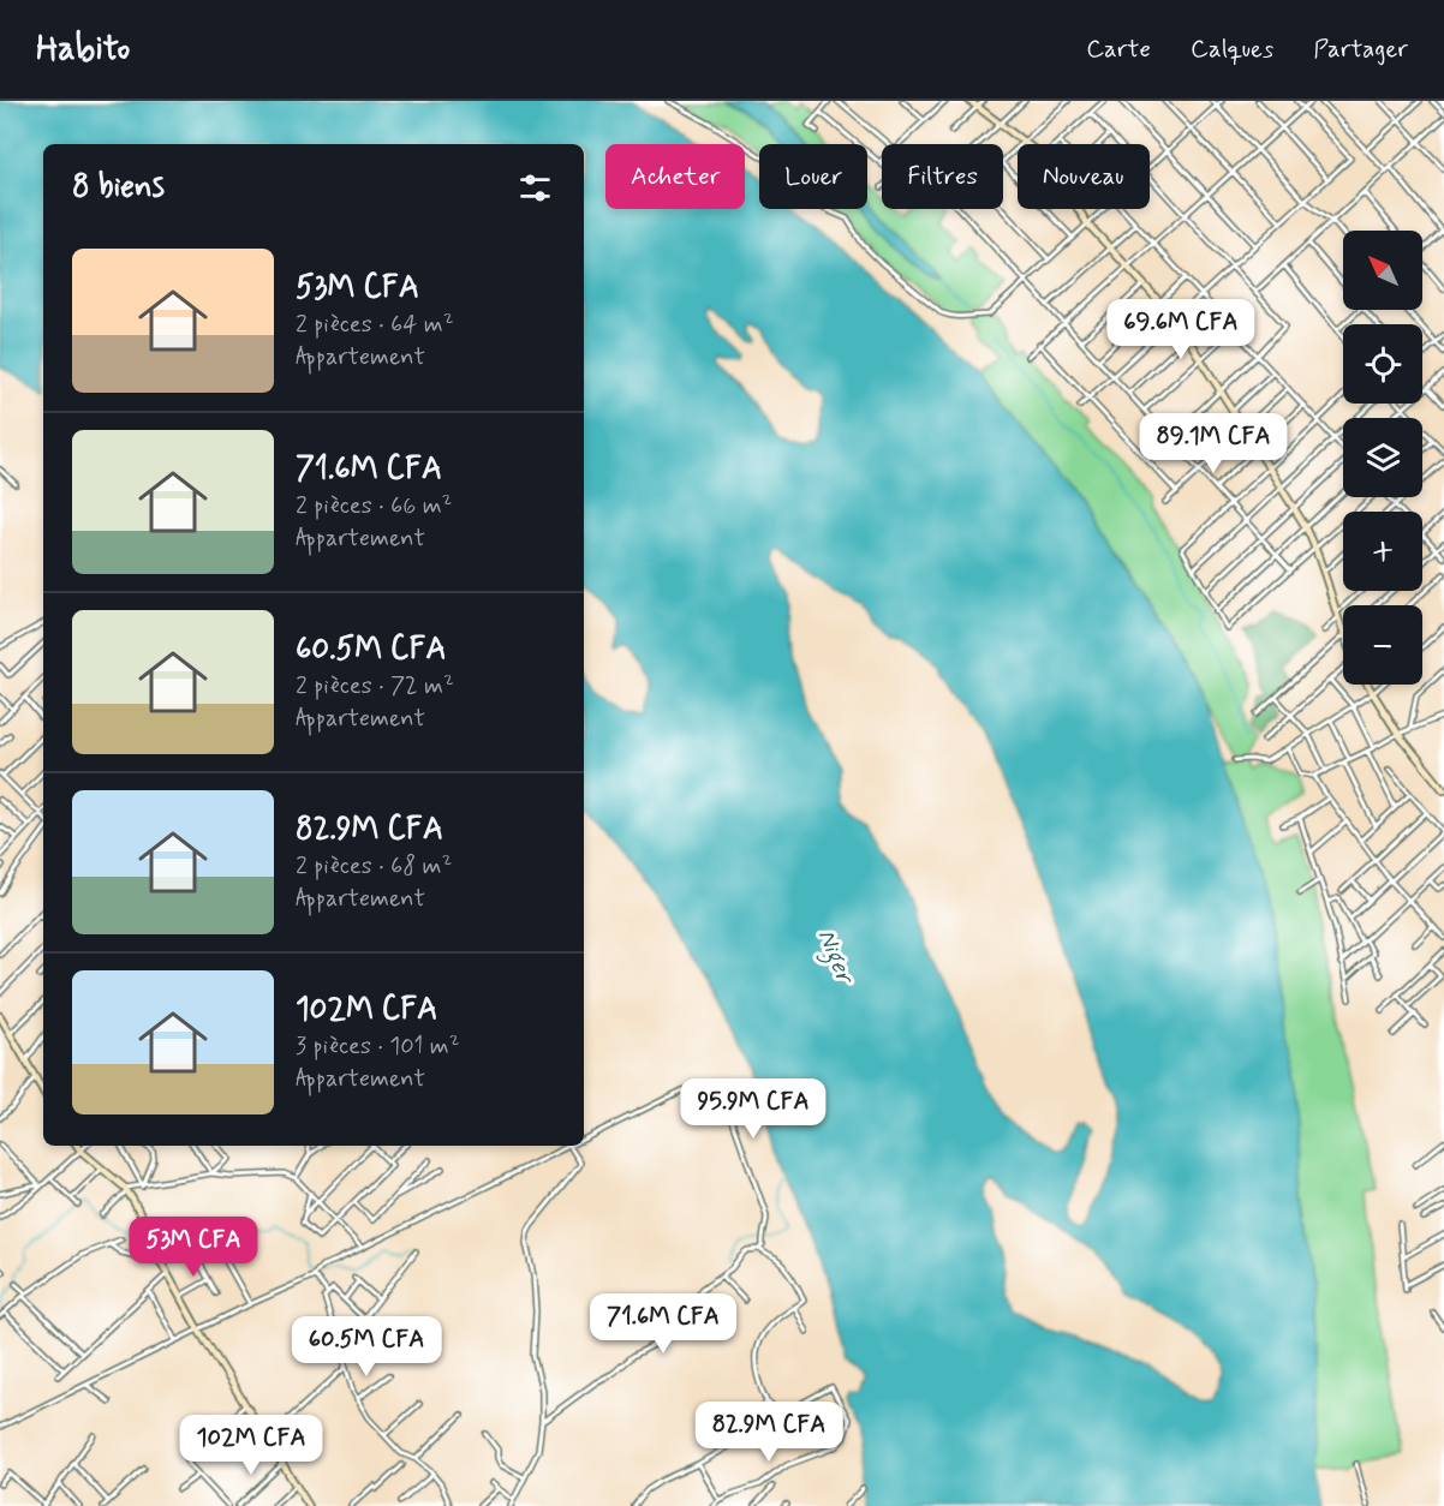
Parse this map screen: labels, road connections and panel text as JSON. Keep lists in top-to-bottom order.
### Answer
{
  "water": ["Niger"],
  "north": "top left",
  "page": {
    "header": "Habito",
    "nav": ["Carte", "Calques", "Partager"],
    "chip": [
      "Acheter",
      "Louer",
      "Filtres",
      "Nouveau"
    ],
    "heading": "8 biens",
    "map_buttons": ["+", "−"],
    "list": [
      {
        "name": "53M CFA",
        "note": "2 pièces · 64 m² · Appartement"
      },
      {
        "name": "71.6M CFA",
        "note": "2 pièces · 66 m² · Appartement"
      },
      {
        "name": "60.5M CFA",
        "note": "2 pièces · 72 m² · Appartement"
      },
      {
        "name": "82.9M CFA",
        "note": "2 pièces · 68 m² · Appartement"
      },
      {
        "name": "102M CFA",
        "note": "3 pièces · 101 m² · Appartement"
      }
    ],
    "price": [
      "69.6M CFA",
      "89.1M CFA",
      "95.9M CFA",
      "53M CFA",
      "71.6M CFA",
      "60.5M CFA",
      "82.9M CFA",
      "102M CFA"
    ]
  }
}
